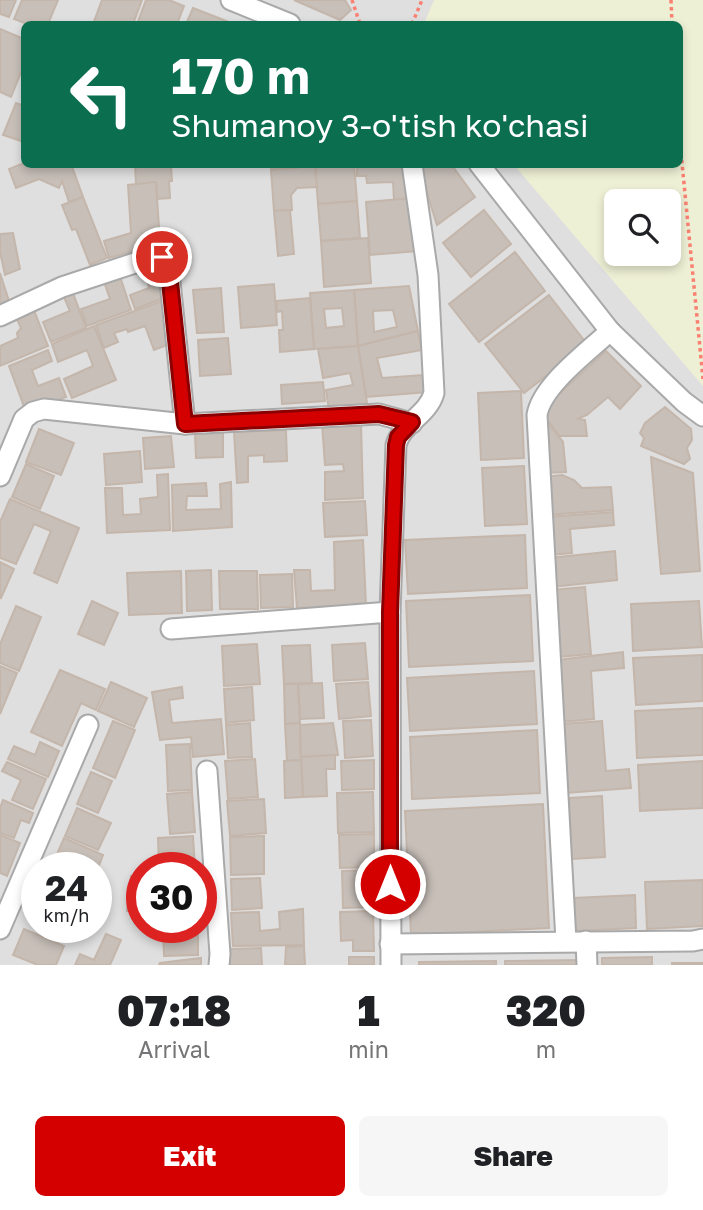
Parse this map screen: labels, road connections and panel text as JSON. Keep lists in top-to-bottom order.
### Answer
{
  "page": {
    "turn": ["170 m", "Shumanoy 3-o'tish ko'chasi"],
    "speed": "24 km/h",
    "limit": "30",
    "eta": [
      "07:18",
      "Arrival",
      "1",
      "min",
      "320",
      "m"
    ],
    "buttons": ["Exit", "Share"]
  }
}
